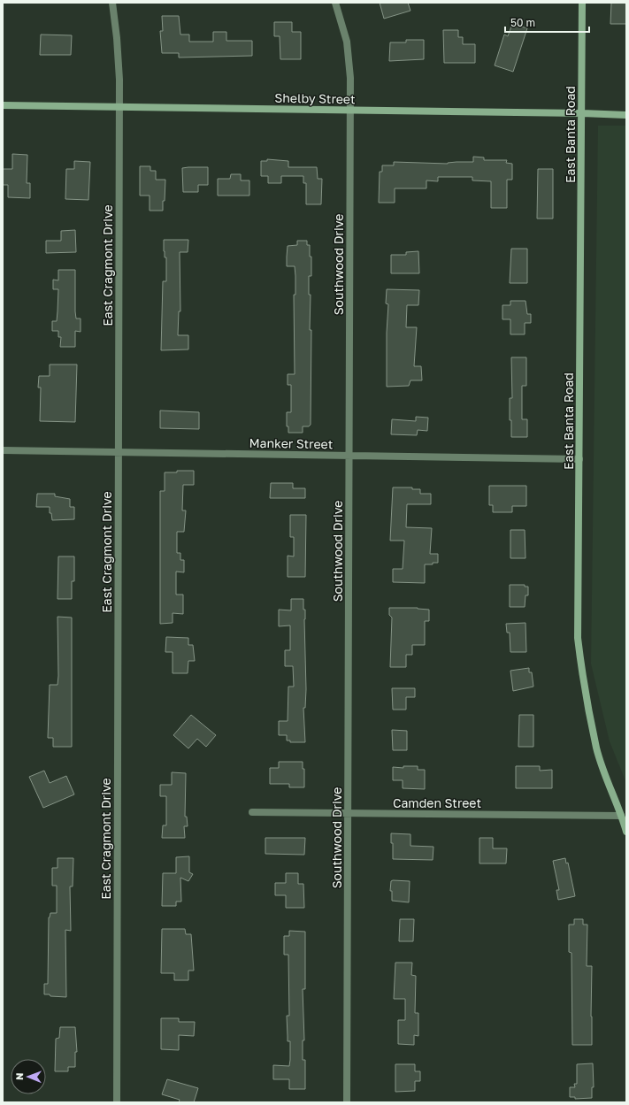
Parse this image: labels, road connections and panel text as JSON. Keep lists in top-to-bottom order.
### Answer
{
  "streets": {
    "street": [
      "Shelby Street",
      "East Banta Road",
      "Southwood Drive",
      "East Cragmont Drive",
      "Manker Street",
      "Camden Street"
    ]
  },
  "crossings": [
    ["Shelby Street", "East Banta Road"],
    ["Shelby Street", "Southwood Drive"],
    ["Shelby Street", "East Cragmont Drive"],
    ["East Banta Road", "Manker Street"],
    ["East Banta Road", "Camden Street"],
    ["Southwood Drive", "Manker Street"],
    ["Southwood Drive", "Camden Street"],
    ["East Cragmont Drive", "Manker Street"]
  ],
  "scale_bar": "50 m",
  "north": "left"
}
